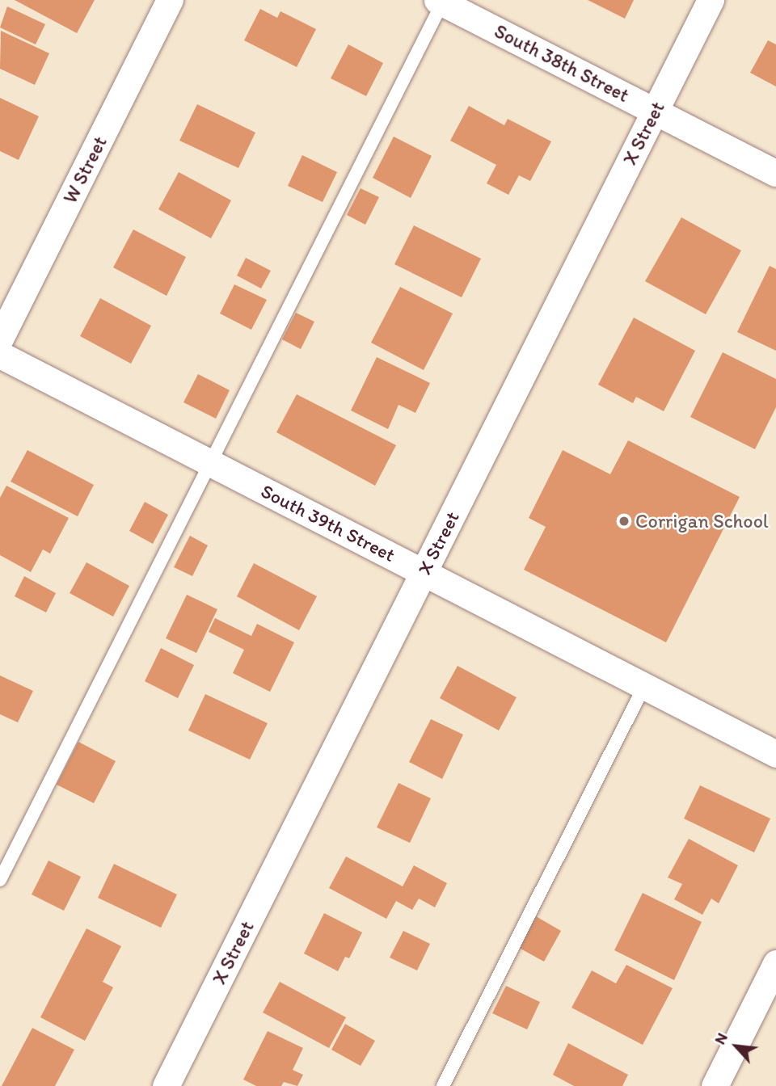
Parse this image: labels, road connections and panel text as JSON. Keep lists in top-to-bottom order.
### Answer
{
  "streets": {
    "street": [
      "South 38th Street",
      "X Street",
      "W Street",
      "South 39th Street"
    ]
  },
  "crossings": [
    ["South 38th Street", "X Street"],
    ["X Street", "South 39th Street"]
  ],
  "places": ["Corrigan School"],
  "north": "top left"
}
